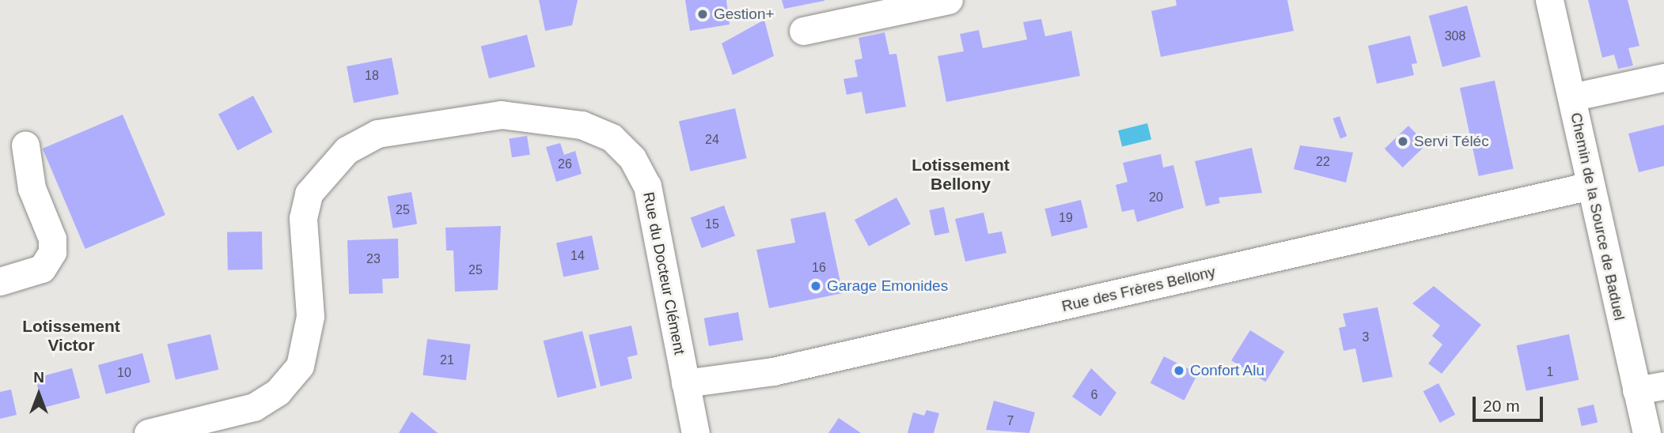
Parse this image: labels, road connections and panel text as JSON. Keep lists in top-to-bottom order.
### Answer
{
  "streets": {
    "street": ["Chemin de la Source de Baduel", "Rue du Docteur Clément", "Rue des Frères Bellony"]
  },
  "crossings": [
    ["Chemin de la Source de Baduel", "Rue des Frères Bellony"],
    ["Rue du Docteur Clément", "Rue des Frères Bellony"]
  ],
  "districts": ["Lotissement Bellony", "Lotissement Victor"],
  "places": [
    "Gestion+",
    "Servi Téléc",
    "Garage Emonides",
    "Confort Alu"
  ],
  "house_numbers": [
    "308",
    "18",
    "24",
    "22",
    "26",
    "20",
    "25",
    "19",
    "15",
    "14",
    "23",
    "16",
    "25",
    "3",
    "21",
    "1",
    "10",
    "6",
    "7"
  ],
  "scale_bar": "20 m",
  "north": "top"
}
